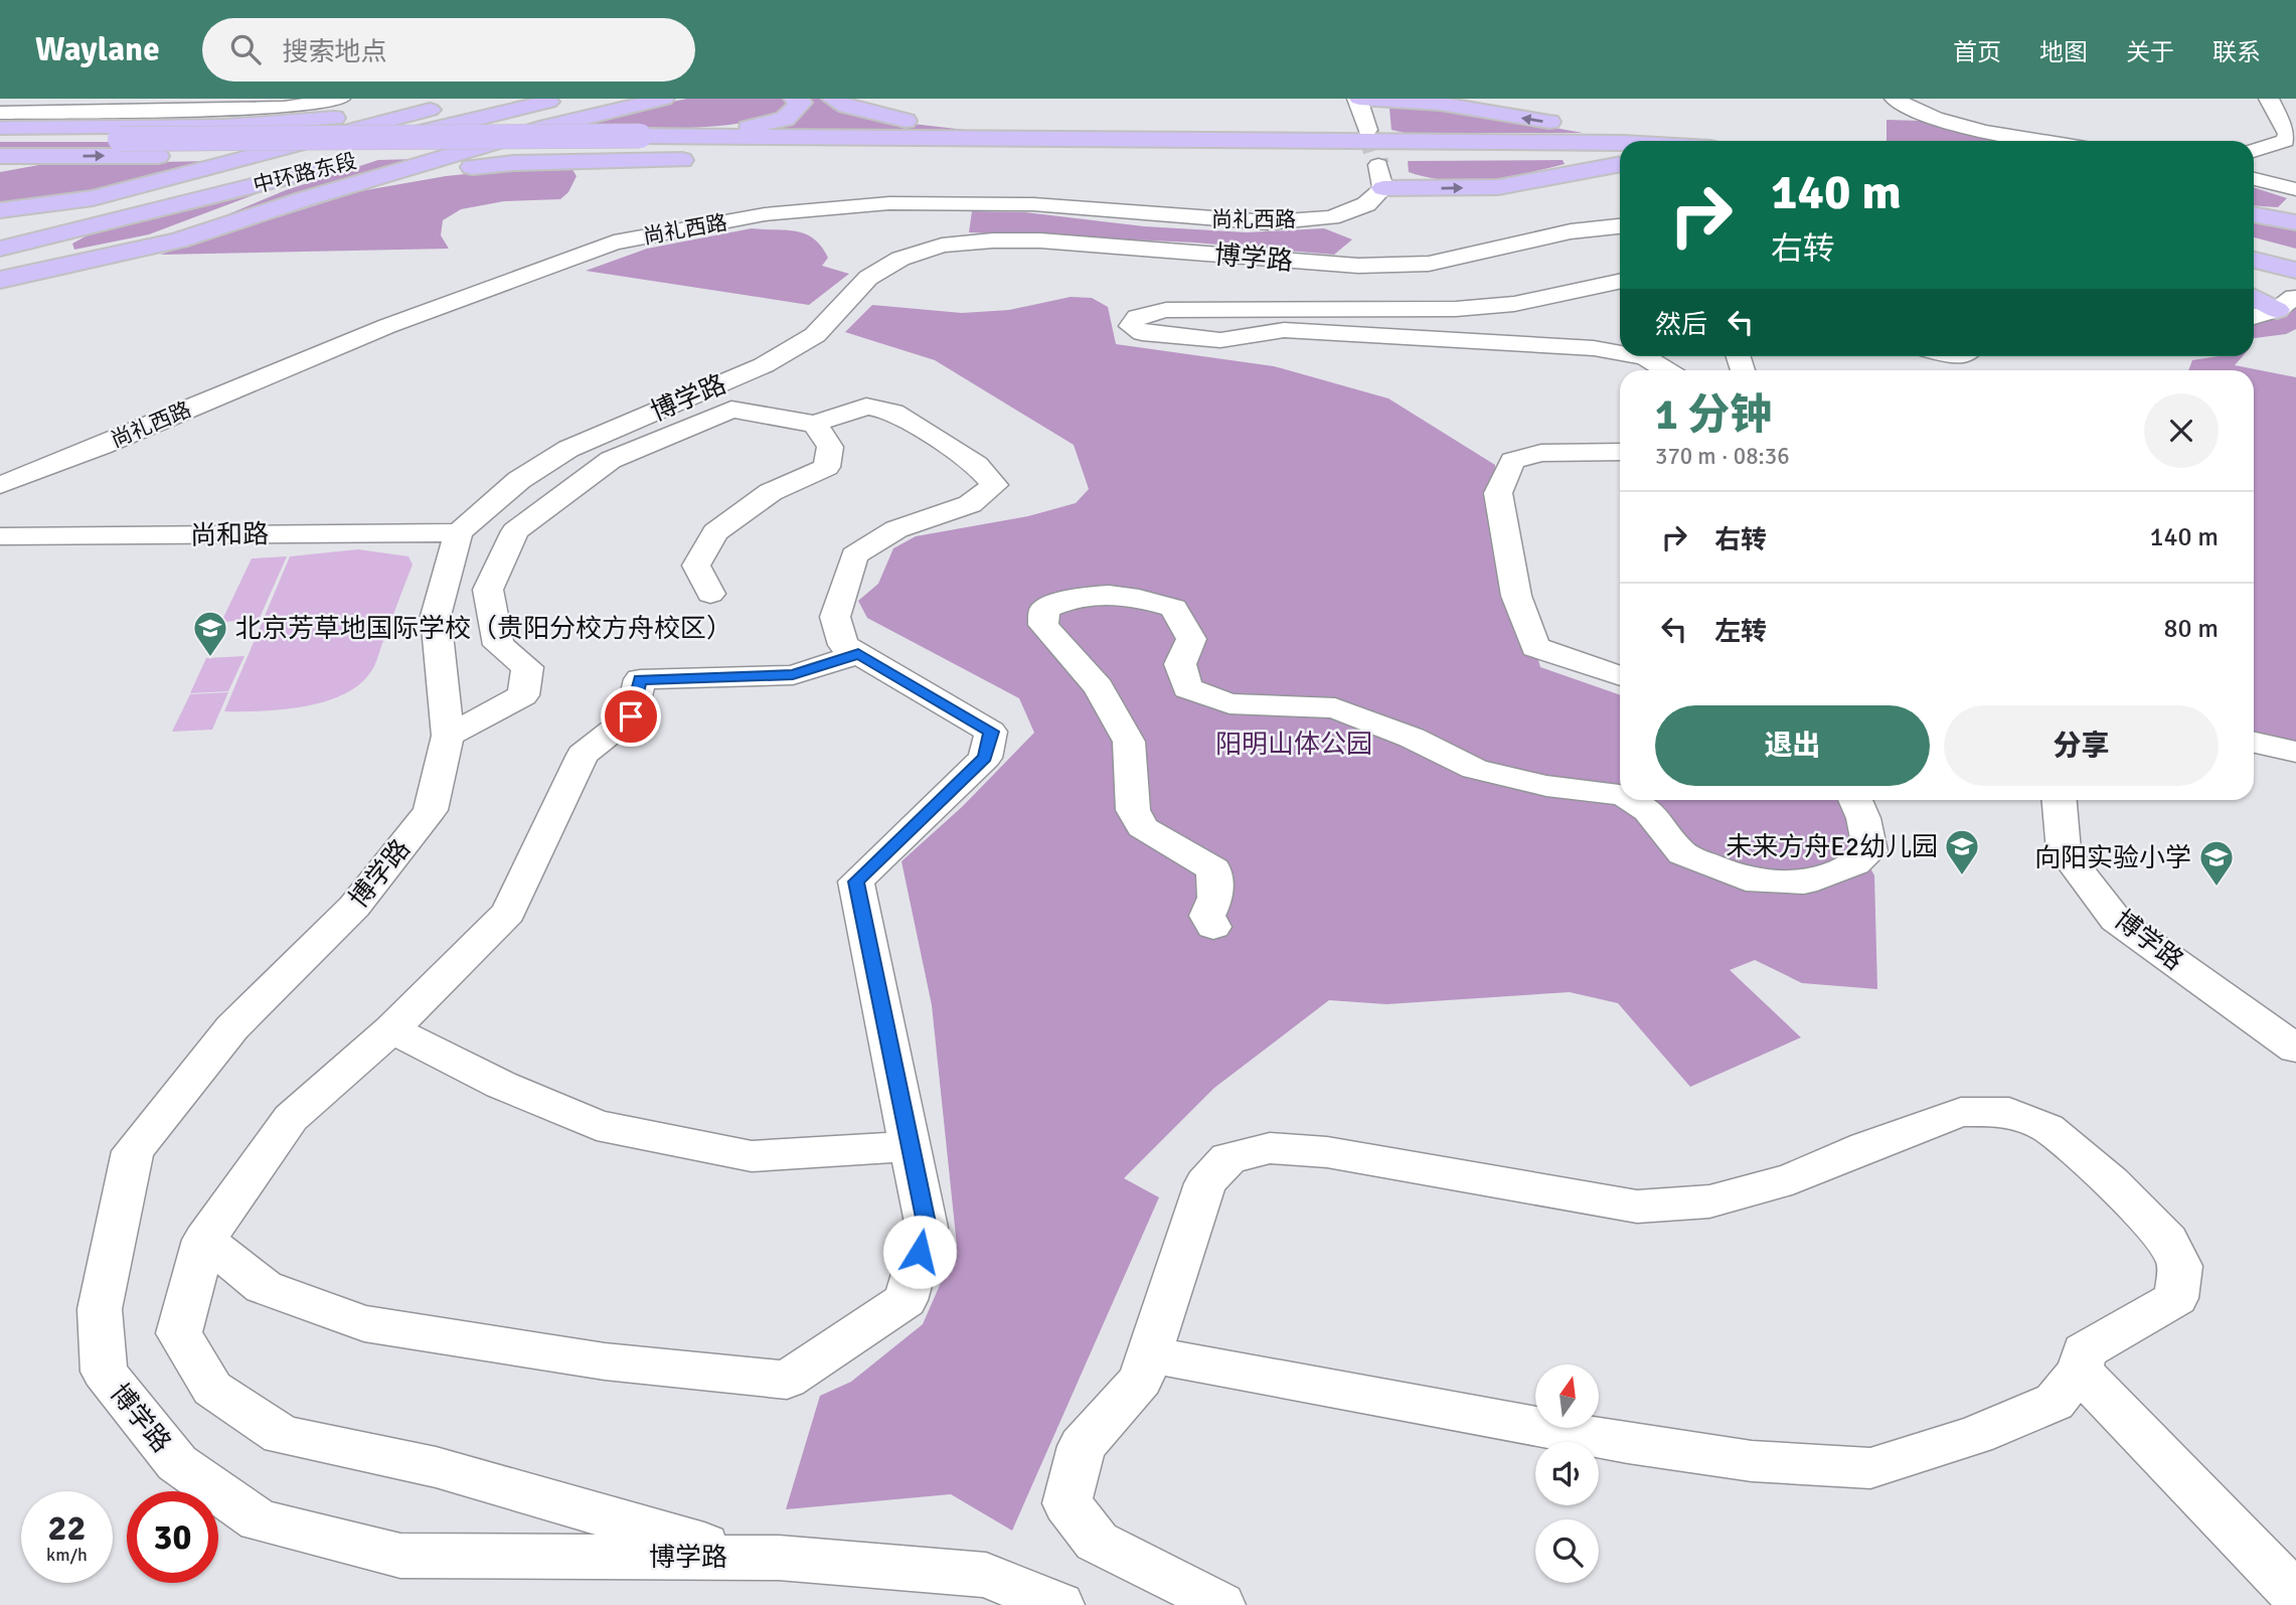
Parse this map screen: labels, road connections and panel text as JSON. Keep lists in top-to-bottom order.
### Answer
{
  "streets": {
    "highway": ["中环路东段"],
    "street": ["尚礼西路", "博学路", "尚和路"]
  },
  "crossings": [
    ["博学路", "尚和路"]
  ],
  "parks": ["阳明山体公园"],
  "places": {
    "school or university": ["北京芳草地国际学校（贵阳分校方舟校区）", "未来方舟E2幼儿园", "向阳实验小学"]
  },
  "north": "top",
  "page": {
    "header": "Waylane",
    "search": "搜索地点",
    "nav": [
      "首页",
      "地图",
      "关于",
      "联系"
    ],
    "turn": ["140 m", "右转"],
    "then": "然后",
    "heading": ["1 分钟", "370 m · 08:36"],
    "list": [
      {
        "name": "右转",
        "value": "140 m"
      },
      {
        "name": "左转",
        "value": "80 m"
      }
    ],
    "buttons": ["退出", "分享"],
    "speed": "22 km/h",
    "limit": "30"
  }
}
